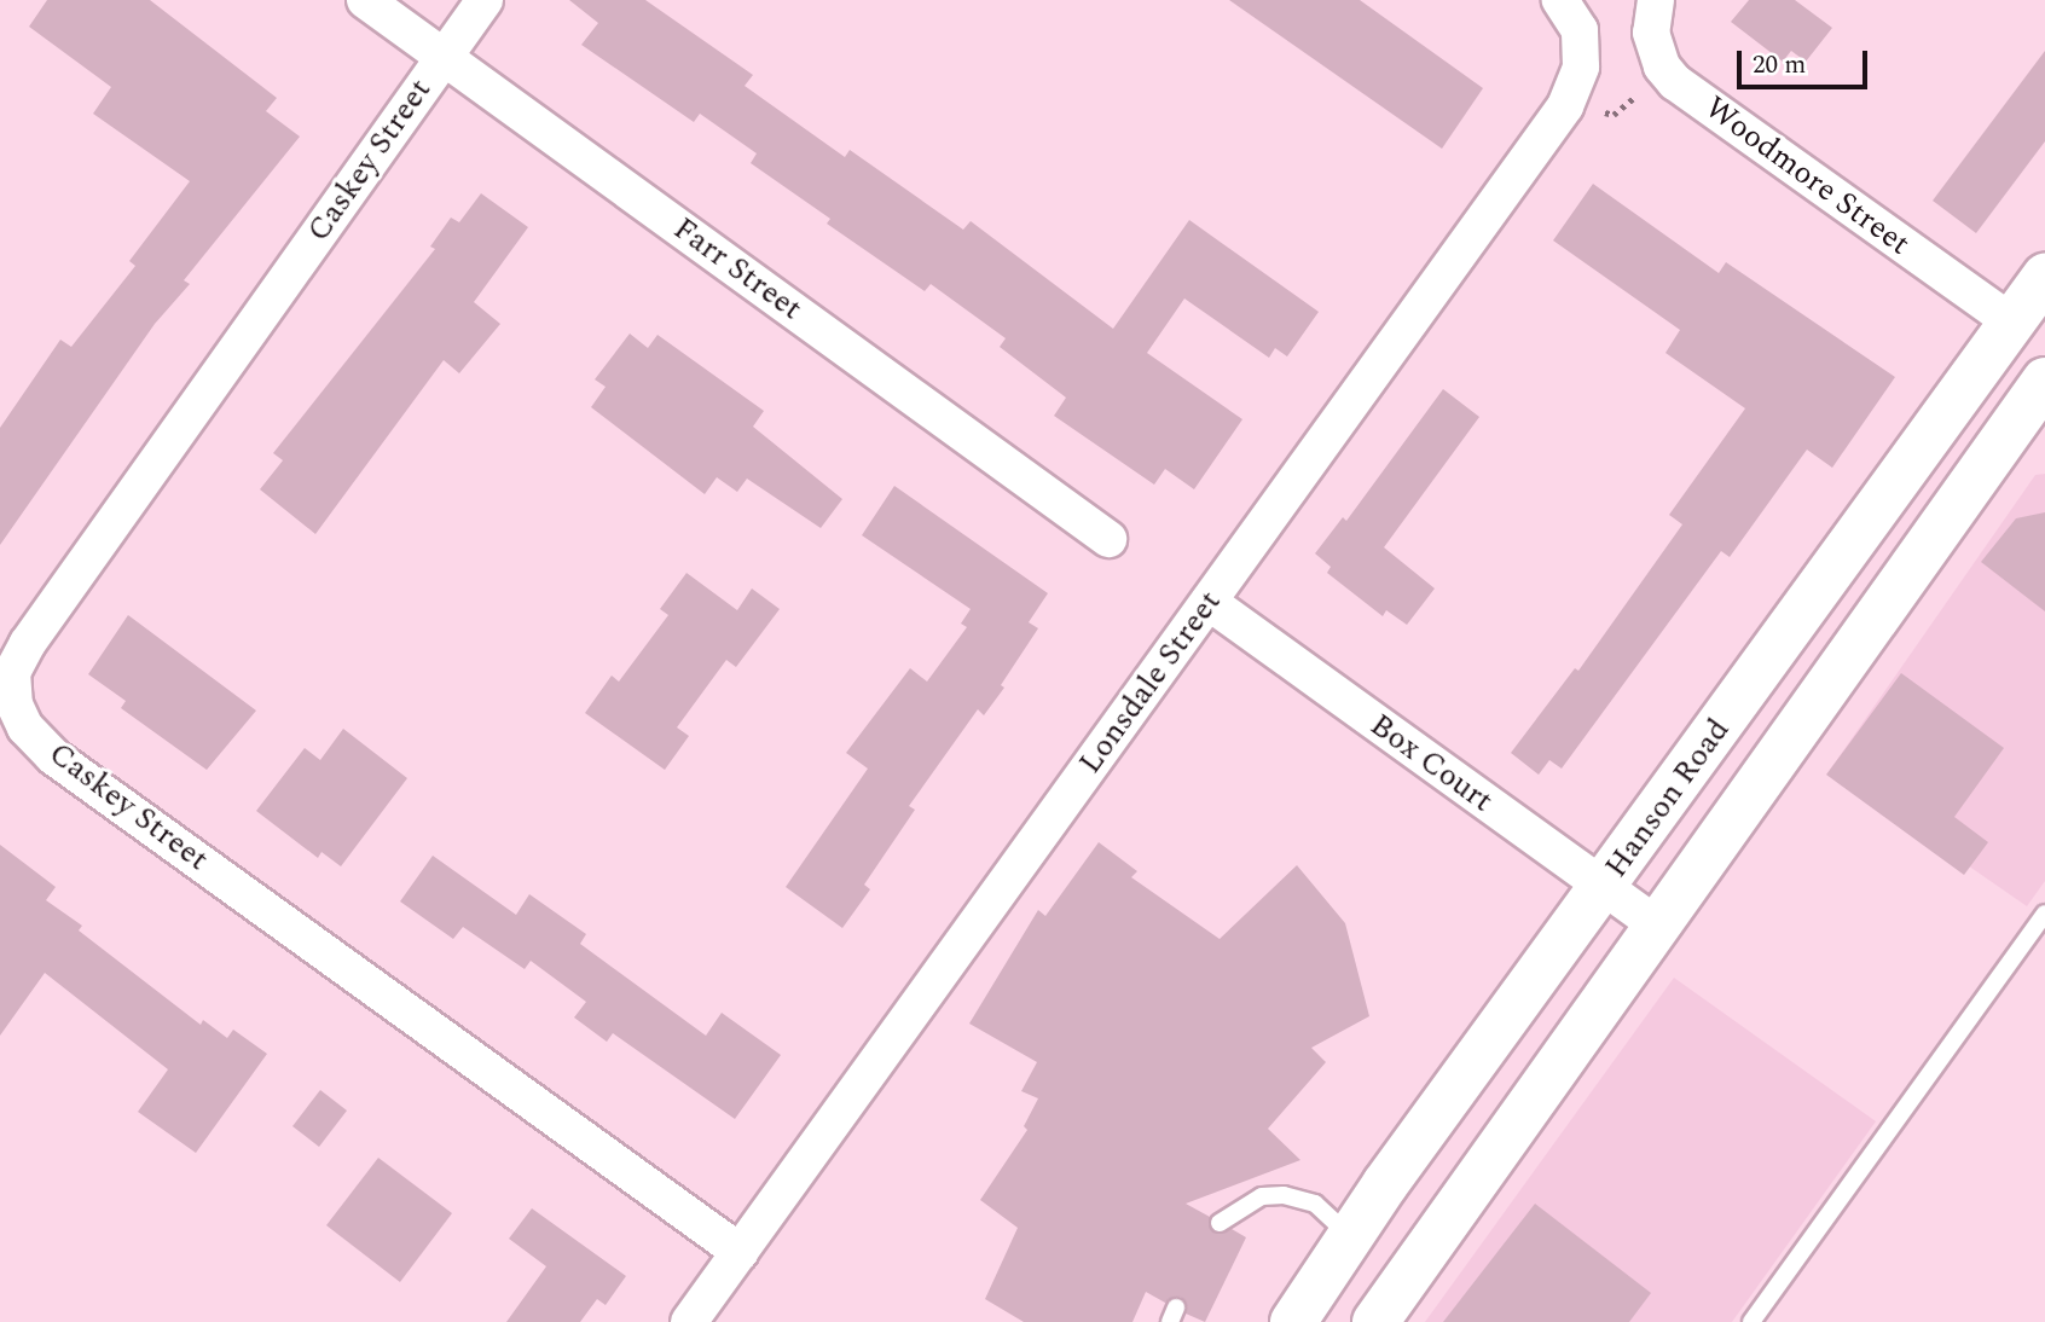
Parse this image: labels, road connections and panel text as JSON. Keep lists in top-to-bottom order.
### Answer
{
  "streets": {
    "main road": ["Hanson Road"],
    "street": [
      "Caskey Street",
      "Woodmore Street",
      "Farr Street",
      "Lonsdale Street",
      "Box Court"
    ]
  },
  "crossings": [
    ["Caskey Street", "Farr Street"],
    ["Caskey Street", "Lonsdale Street"],
    ["Woodmore Street", "Hanson Road"],
    ["Lonsdale Street", "Box Court"],
    ["Box Court", "Hanson Road"]
  ],
  "scale_bar": "20 m"
}
